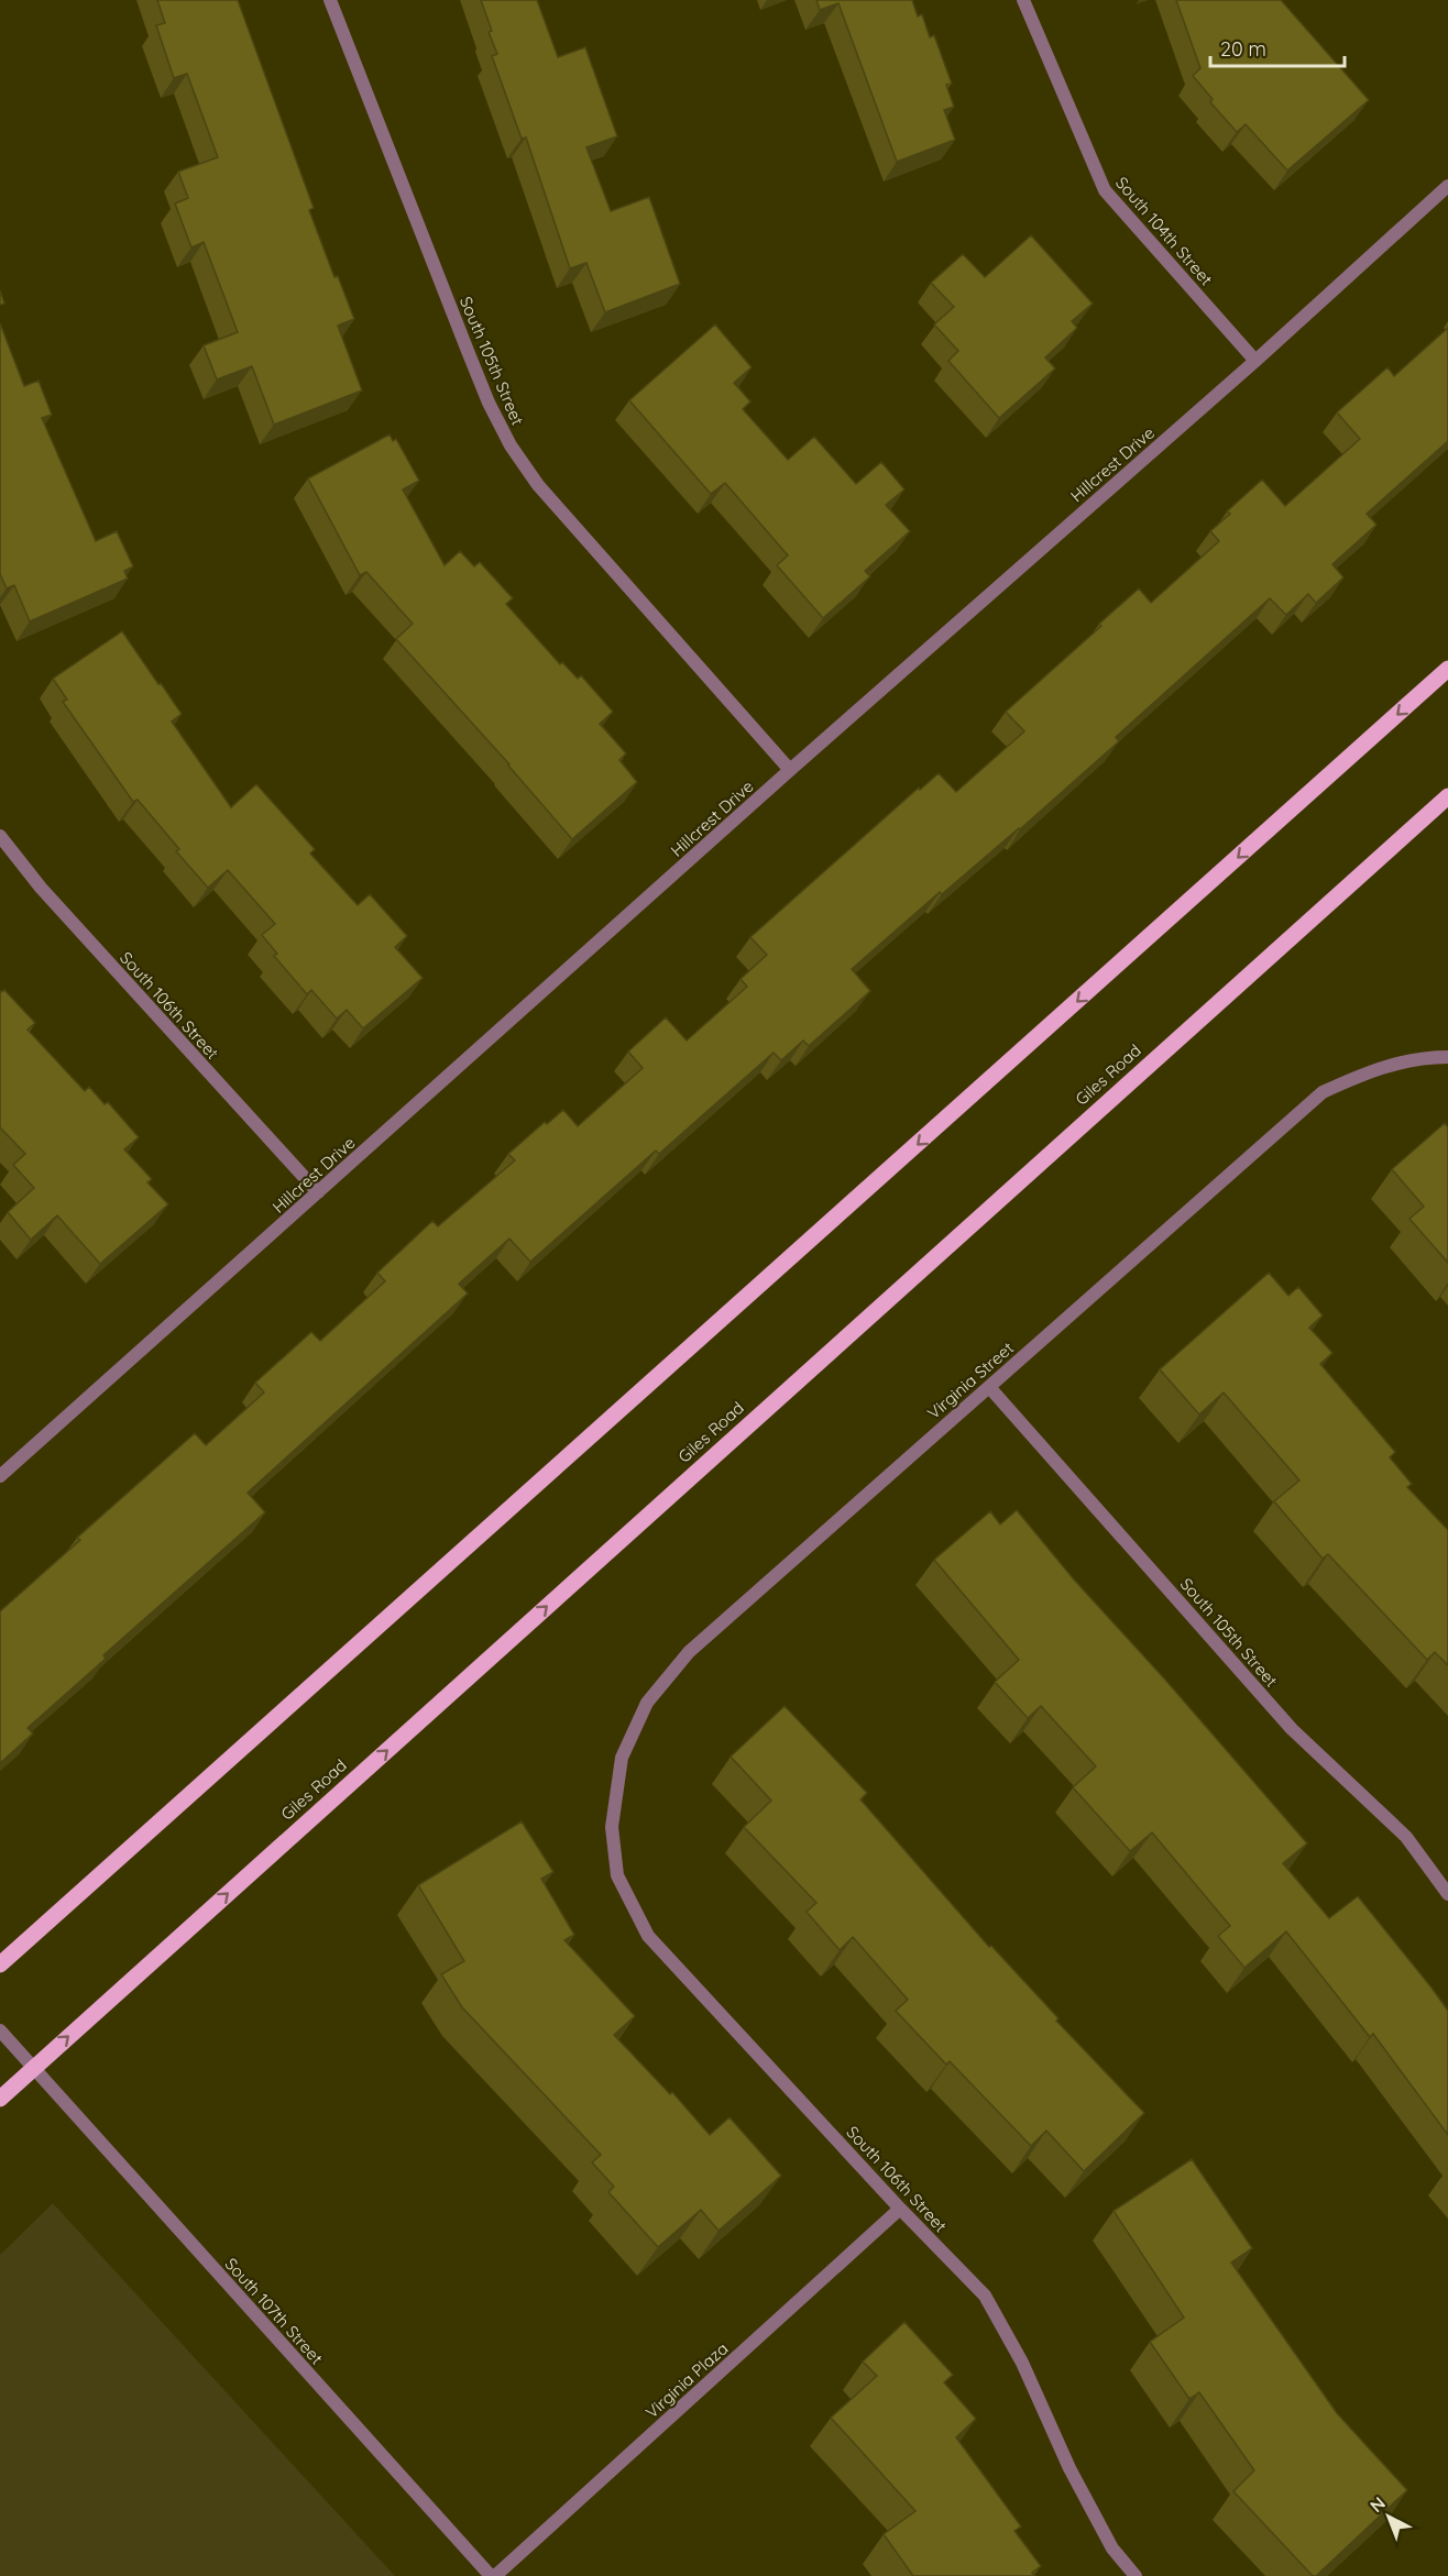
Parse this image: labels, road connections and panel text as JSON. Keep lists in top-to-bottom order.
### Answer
{
  "streets": {
    "main road": ["Giles Road"],
    "street": [
      "South 104th Street",
      "South 105th Street",
      "Hillcrest Drive",
      "South 106th Street",
      "Virginia Street",
      "South 107th Street",
      "Virginia Plaza"
    ]
  },
  "crossings": [
    ["South 104th Street", "Hillcrest Drive"],
    ["South 105th Street", "Hillcrest Drive"],
    ["South 105th Street", "Virginia Street"],
    ["Hillcrest Drive", "South 106th Street"],
    ["South 106th Street", "Virginia Street"],
    ["South 106th Street", "Virginia Plaza"],
    ["Giles Road", "South 107th Street"],
    ["South 107th Street", "Virginia Plaza"]
  ],
  "scale_bar": "20 m",
  "north": "top left"
}
